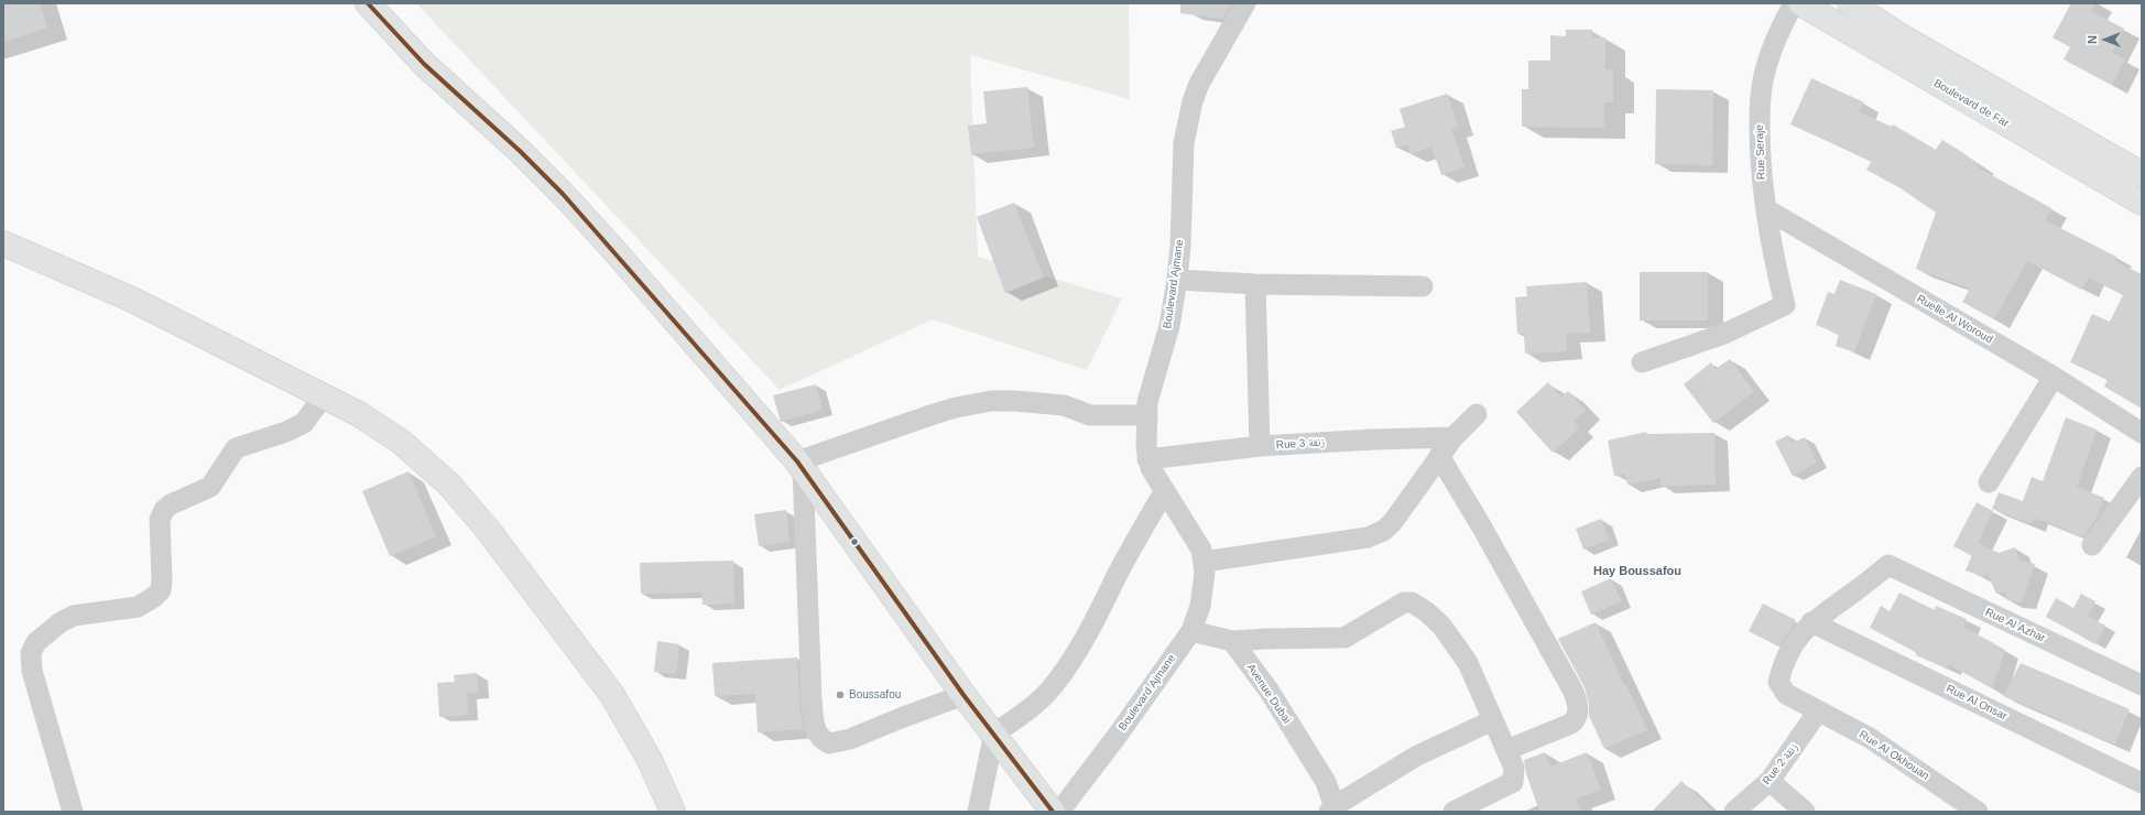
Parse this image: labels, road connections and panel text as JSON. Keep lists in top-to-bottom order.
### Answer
{
  "streets": {
    "main road": ["Boulevard de Far"],
    "street": [
      "Rue Seraje",
      "Boulevard Ajmane",
      "Ruelle Al Woroud",
      "Rue 3 زنقة",
      "Rue Al Azhar",
      "Avenue Dubai",
      "Rue Al Onsar",
      "Rue Al Okhouan",
      "Rue 2 زنقة"
    ]
  },
  "crossings": [
    ["Rue Seraje", "Ruelle Al Woroud"],
    ["Boulevard Ajmane", "Rue 3 زنقة"],
    ["Rue Al Azhar", "Rue Al Onsar"],
    ["Rue Al Azhar", "Rue Al Okhouan"],
    ["Rue Al Onsar", "Rue Al Okhouan"],
    ["Rue Al Okhouan", "Rue 2 زنقة"]
  ],
  "districts": ["Hay Boussafou"],
  "places": ["Boussafou"],
  "north": "left"
}
